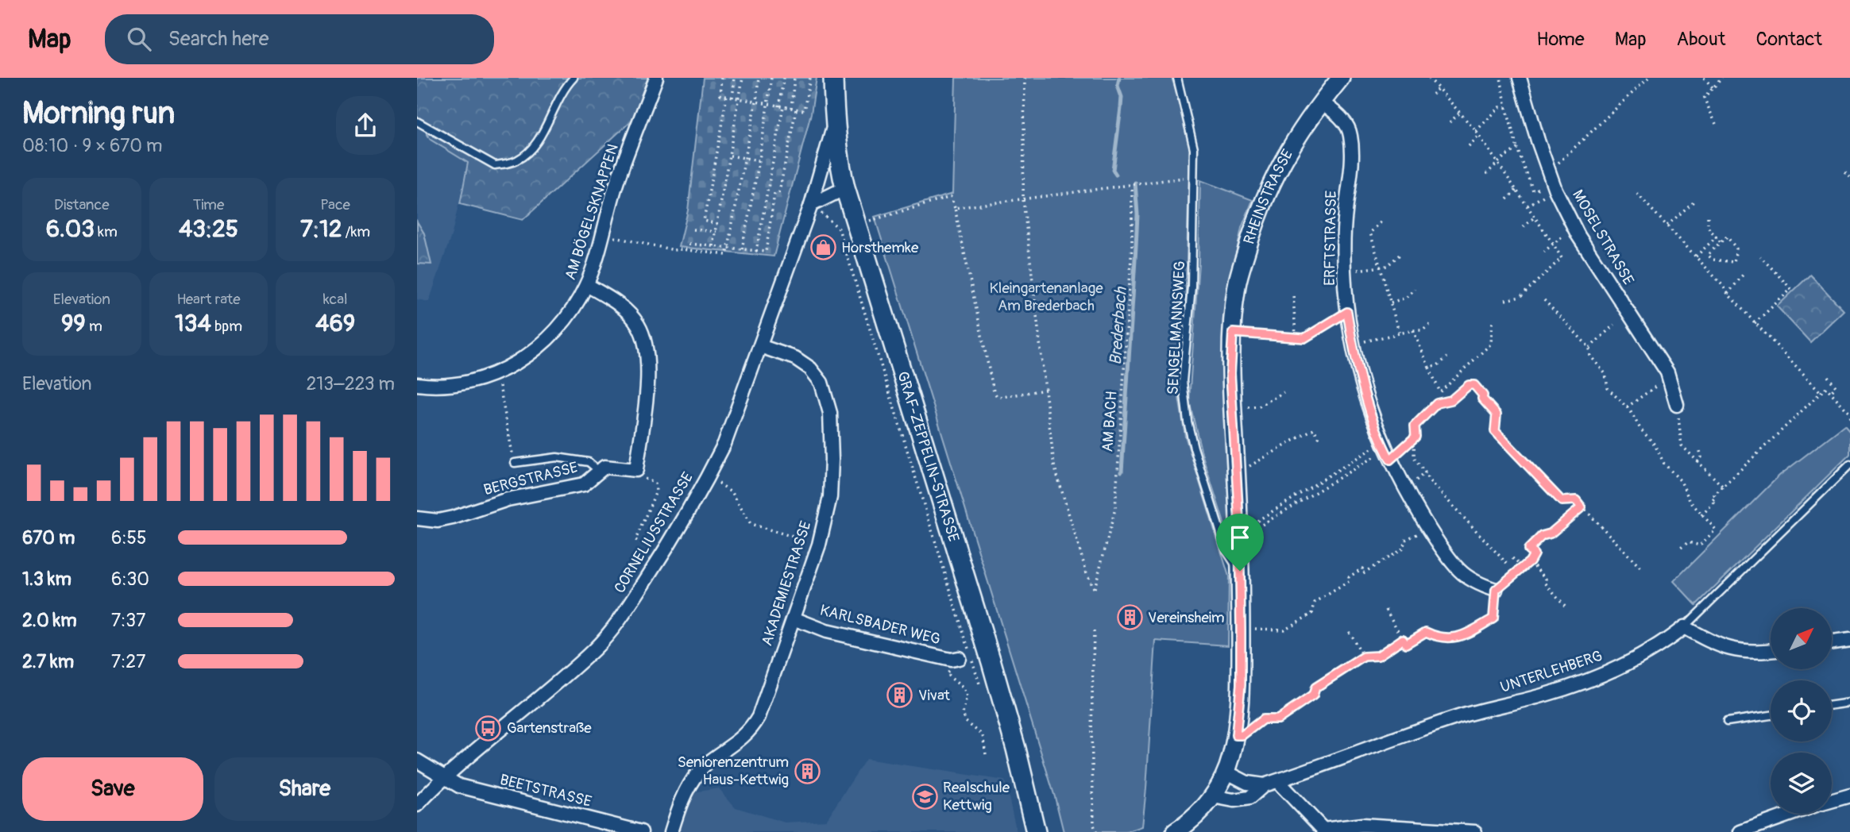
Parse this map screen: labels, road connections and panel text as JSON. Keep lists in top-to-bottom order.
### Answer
{
  "streets": {
    "main road": ["GRAF-ZEPPELIN-STRASSE"],
    "street": [
      "RHEINSTRASSE",
      "AM BÖGELSKNAPPEN",
      "MOSELSTRASSE",
      "ERFTSTRASSE",
      "BERGSTRASSE",
      "CORNELIUSSTRASSE",
      "AKADEMIESTRASSE",
      "KARLSBADER WEG",
      "UNTERLEHBERG",
      "BEETSTRASSE"
    ],
    "lane": ["SENGELMANNSWEG"],
    "path": ["AM BACH"]
  },
  "crossings": [
    ["RHEINSTRASSE", "ERFTSTRASSE"],
    ["RHEINSTRASSE", "SENGELMANNSWEG"],
    ["RHEINSTRASSE", "UNTERLEHBERG"],
    ["AM BÖGELSKNAPPEN", "BERGSTRASSE"],
    ["GRAF-ZEPPELIN-STRASSE", "CORNELIUSSTRASSE"],
    ["CORNELIUSSTRASSE", "AKADEMIESTRASSE"],
    ["CORNELIUSSTRASSE", "BEETSTRASSE"],
    ["AKADEMIESTRASSE", "KARLSBADER WEG"]
  ],
  "water": ["Brederbach"],
  "parks": ["Kleingartenanlage Am Brederbach"],
  "places": {
    "shop": ["Horsthemke"],
    "building": ["Vereinsheim", "Vivat", "Seniorenzentrum Haus-Kettwig"],
    "bus stop": ["Gartenstraße"],
    "school or university": ["Realschule Kettwig"]
  },
  "north": "top right",
  "page": {
    "header": "Map",
    "search": "Search here",
    "nav": [
      "Home",
      "Map",
      "About",
      "Contact"
    ],
    "heading": ["Morning run", "08:10 · 9 × 670 m"],
    "stats": [
      ["Distance", "6.03 km"],
      ["Time", "43:25"],
      ["Pace", "7:12 /km"],
      ["Elevation", "99 m"],
      ["Heart rate", "134 bpm"],
      ["kcal", "469"]
    ],
    "chart": ["Elevation", "213–223 m"],
    "list": [
      {
        "name": "670 m",
        "note": "6:55"
      },
      {
        "name": "1.3 km",
        "note": "6:30"
      },
      {
        "name": "2.0 km",
        "note": "7:37"
      },
      {
        "name": "2.7 km",
        "note": "7:27"
      }
    ],
    "buttons": ["Save", "Share"]
  }
}
